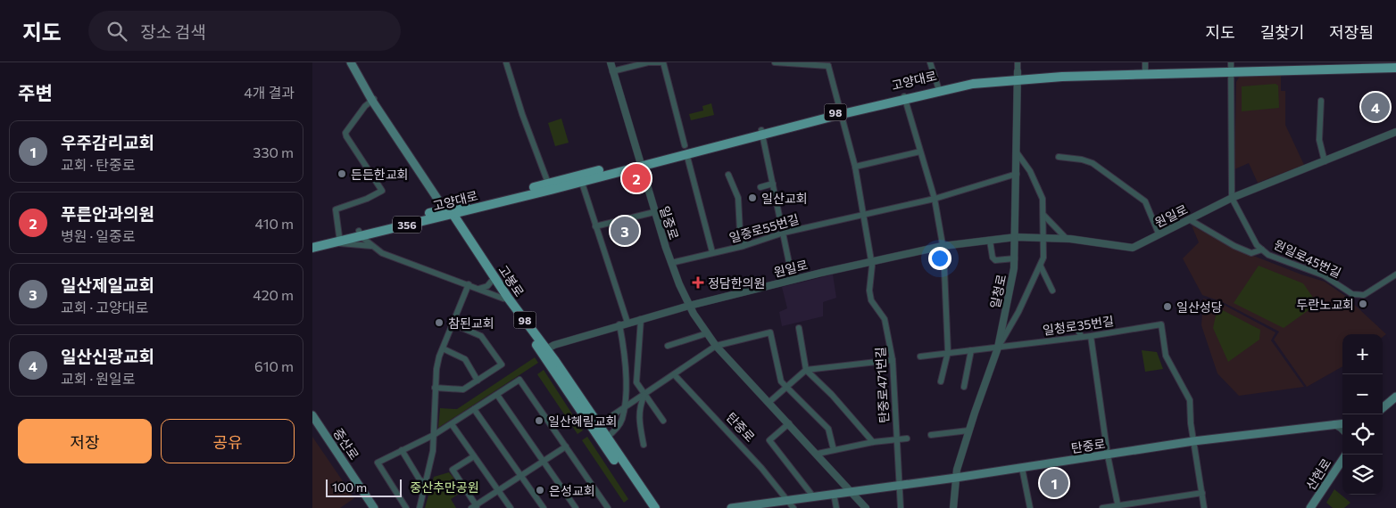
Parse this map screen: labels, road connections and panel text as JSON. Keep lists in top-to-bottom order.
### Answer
{
  "streets": {
    "main road": [
      "고양대로",
      "98",
      "356",
      "고봉로",
      "탄중로",
      "중산로",
      "산현로"
    ],
    "street": [
      "원일로",
      "일중로",
      "일중로55번길",
      "원일로45번길",
      "일청로",
      "일청로35번길",
      "탄중로471번길"
    ]
  },
  "crossings": [
    ["고양대로", "일중로"],
    ["고양대로", "고봉로"],
    ["고양대로", "일청로"],
    ["고양대로", "탄중로471번길"],
    ["원일로", "일중로"],
    ["원일로", "원일로45번길"],
    ["원일로", "고봉로"],
    ["원일로", "일청로"],
    ["원일로", "탄중로471번길"],
    ["일중로", "일중로55번길"],
    ["일중로", "탄중로"],
    ["일중로55번길", "일청로"],
    ["일중로55번길", "탄중로471번길"],
    ["일청로", "일청로35번길"],
    ["일청로", "탄중로"],
    ["일청로35번길", "탄중로"],
    ["탄중로471번길", "탄중로"]
  ],
  "parks": ["중산추만공원"],
  "places": {
    "other": [
      "든든한교회",
      "일산교회",
      "두란노교회",
      "일산성당",
      "참된교회",
      "일산혜림교회",
      "은성교회"
    ],
    "health": ["정담한의원"]
  },
  "scale_bar": "100 m",
  "page": {
    "header": "지도",
    "search": "장소 검색",
    "nav": ["지도", "길찾기", "저장됨"],
    "heading": ["주변", "4개 결과"],
    "pins": [
      "4",
      "2",
      "3",
      "1"
    ],
    "list": [
      {
        "mark": "1",
        "name": "우주감리교회",
        "note": "교회 · 탄중로",
        "value": "330 m"
      },
      {
        "mark": "2",
        "name": "푸른안과의원",
        "note": "병원 · 일중로",
        "value": "410 m"
      },
      {
        "mark": "3",
        "name": "일산제일교회",
        "note": "교회 · 고양대로",
        "value": "420 m"
      },
      {
        "mark": "4",
        "name": "일산신광교회",
        "note": "교회 · 원일로",
        "value": "610 m"
      }
    ],
    "map_buttons": ["+", "−"],
    "buttons": ["저장", "공유"],
    "scale": "100 m"
  }
}
